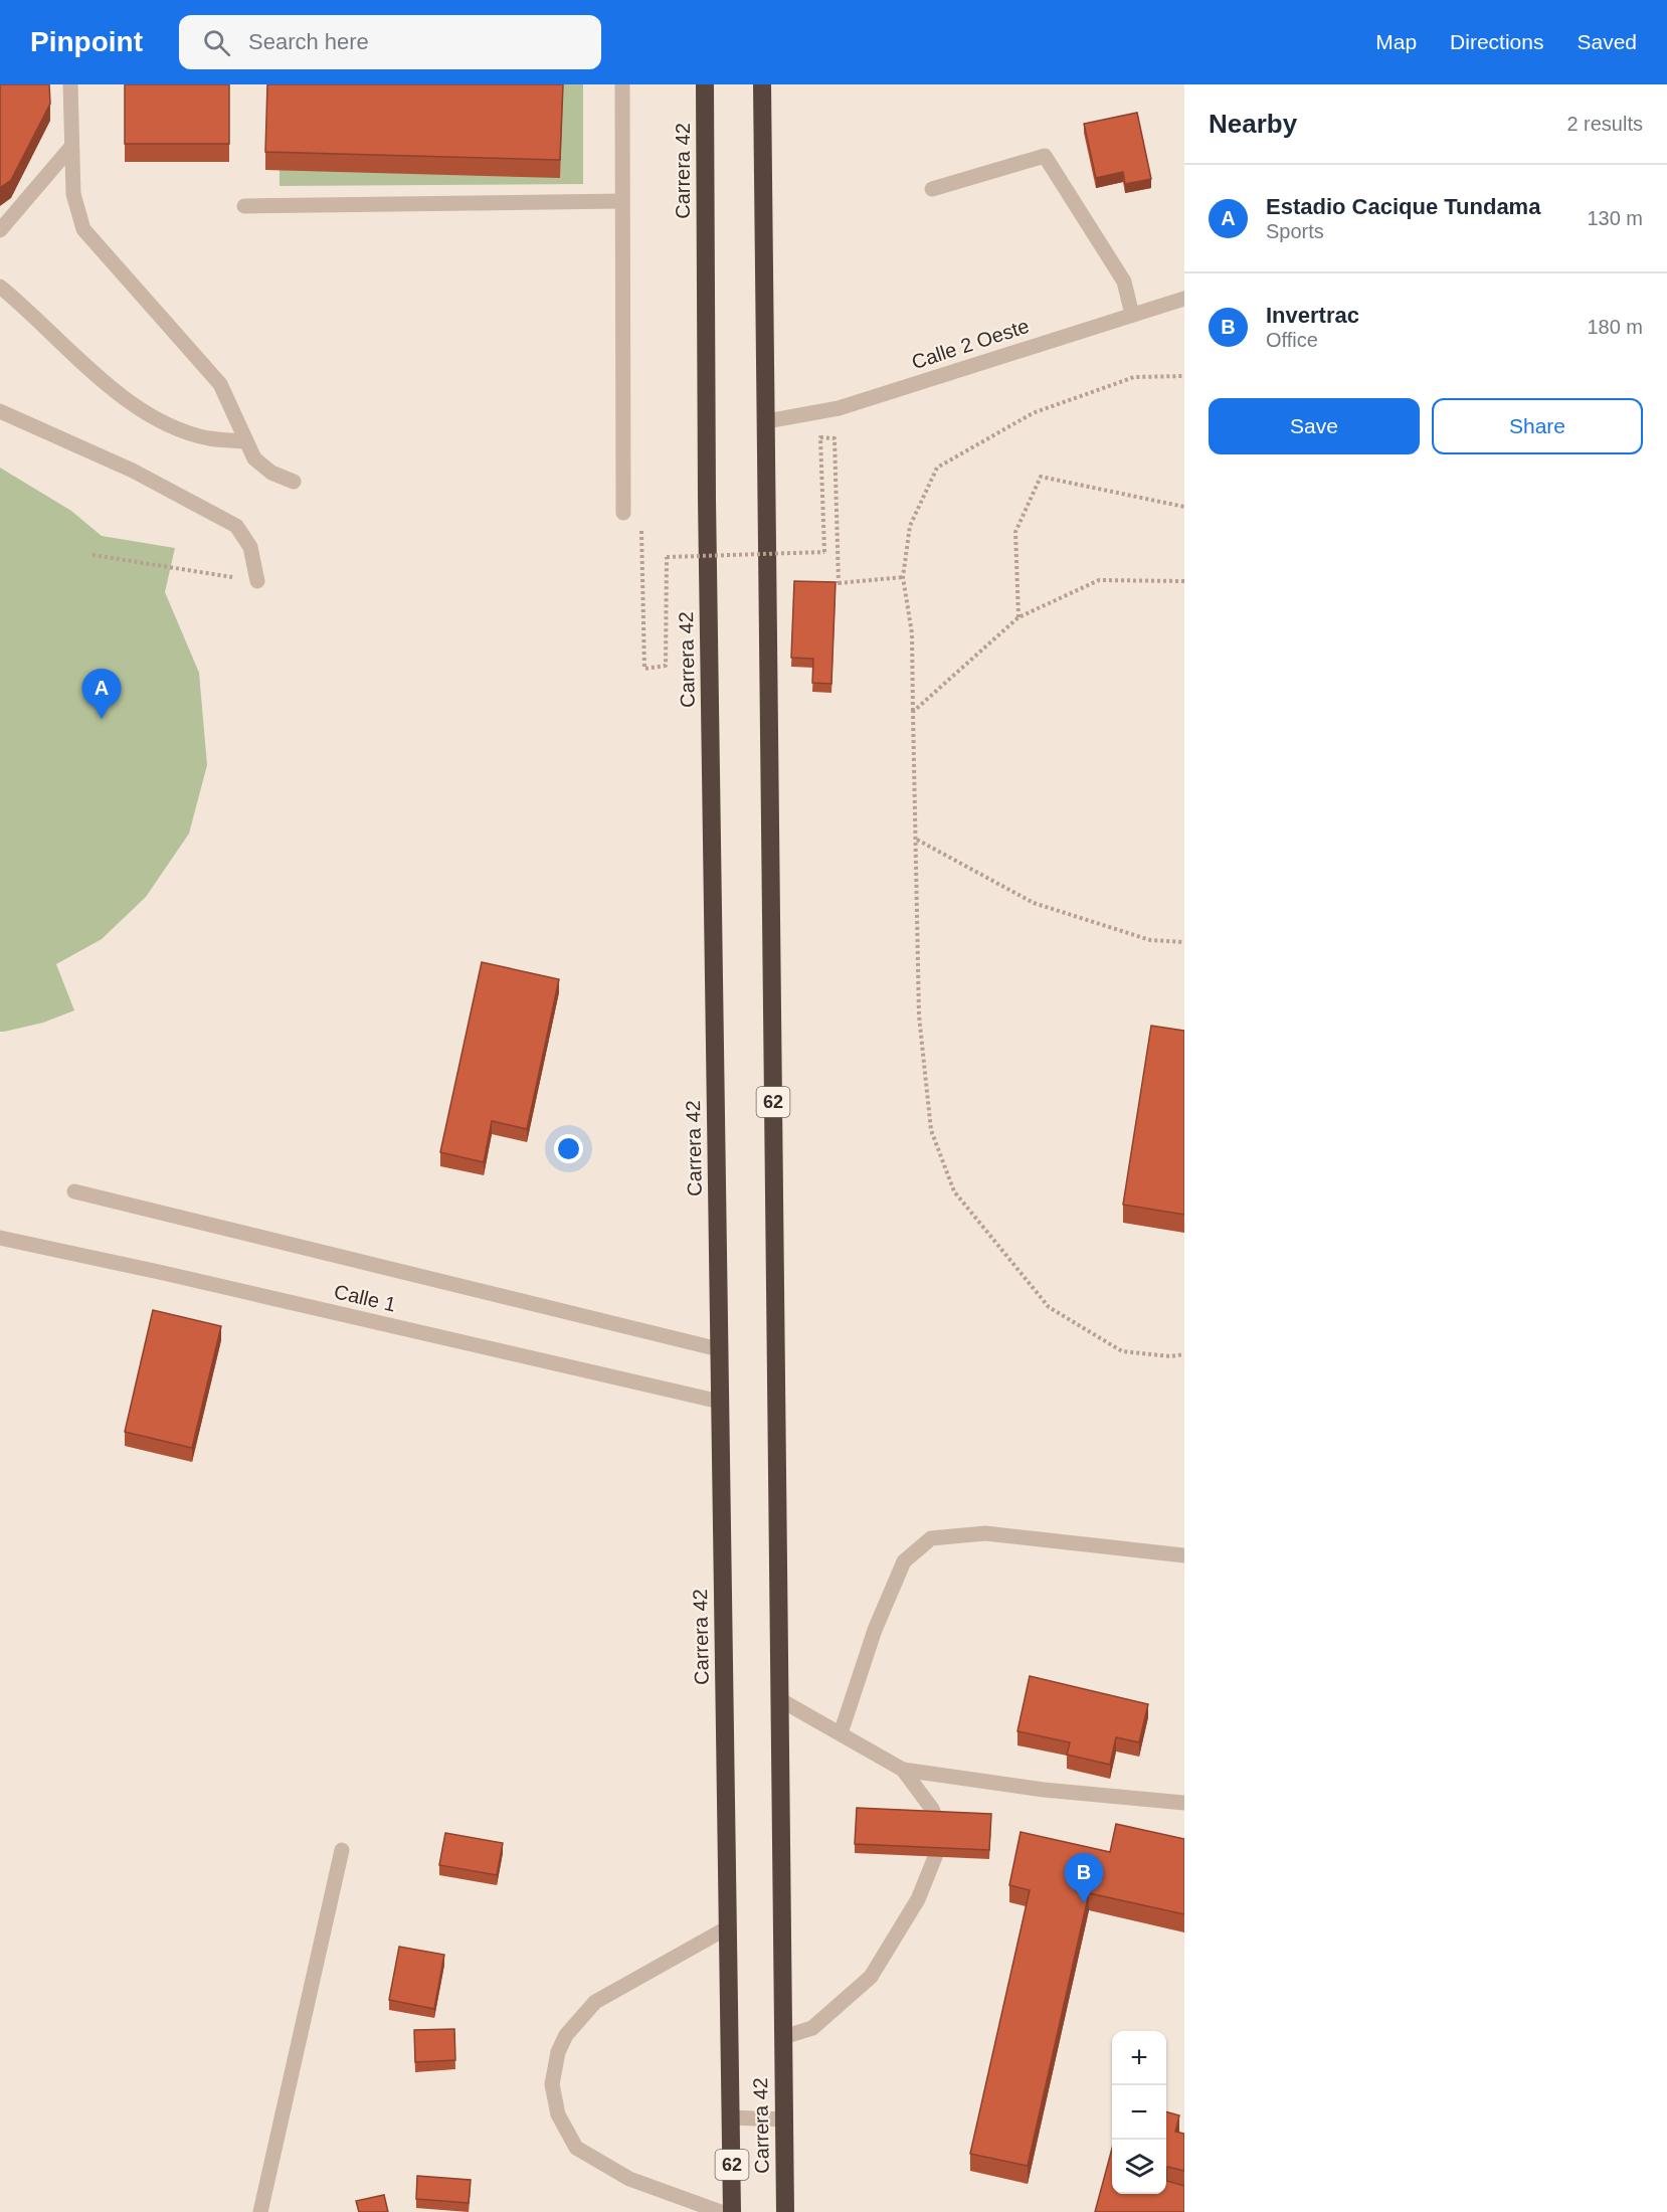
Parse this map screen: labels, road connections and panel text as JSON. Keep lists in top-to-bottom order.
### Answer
{
  "streets": {
    "highway": ["Carrera 42", "62"],
    "street": ["Calle 2 Oeste", "Calle 1"]
  },
  "crossings": [
    ["Carrera 42", "Calle 2 Oeste"],
    ["Carrera 42", "Calle 1"]
  ],
  "page": {
    "header": "Pinpoint",
    "search": "Search here",
    "nav": ["Map", "Directions", "Saved"],
    "heading": ["Nearby", "2 results"],
    "list": [
      {
        "mark": "A",
        "name": "Estadio Cacique Tundama",
        "note": "Sports",
        "value": "130 m"
      },
      {
        "mark": "B",
        "name": "Invertrac",
        "note": "Office",
        "value": "180 m"
      }
    ],
    "buttons": ["Save", "Share"],
    "pins": ["A", "B"],
    "map_buttons": ["+", "−"]
  }
}
